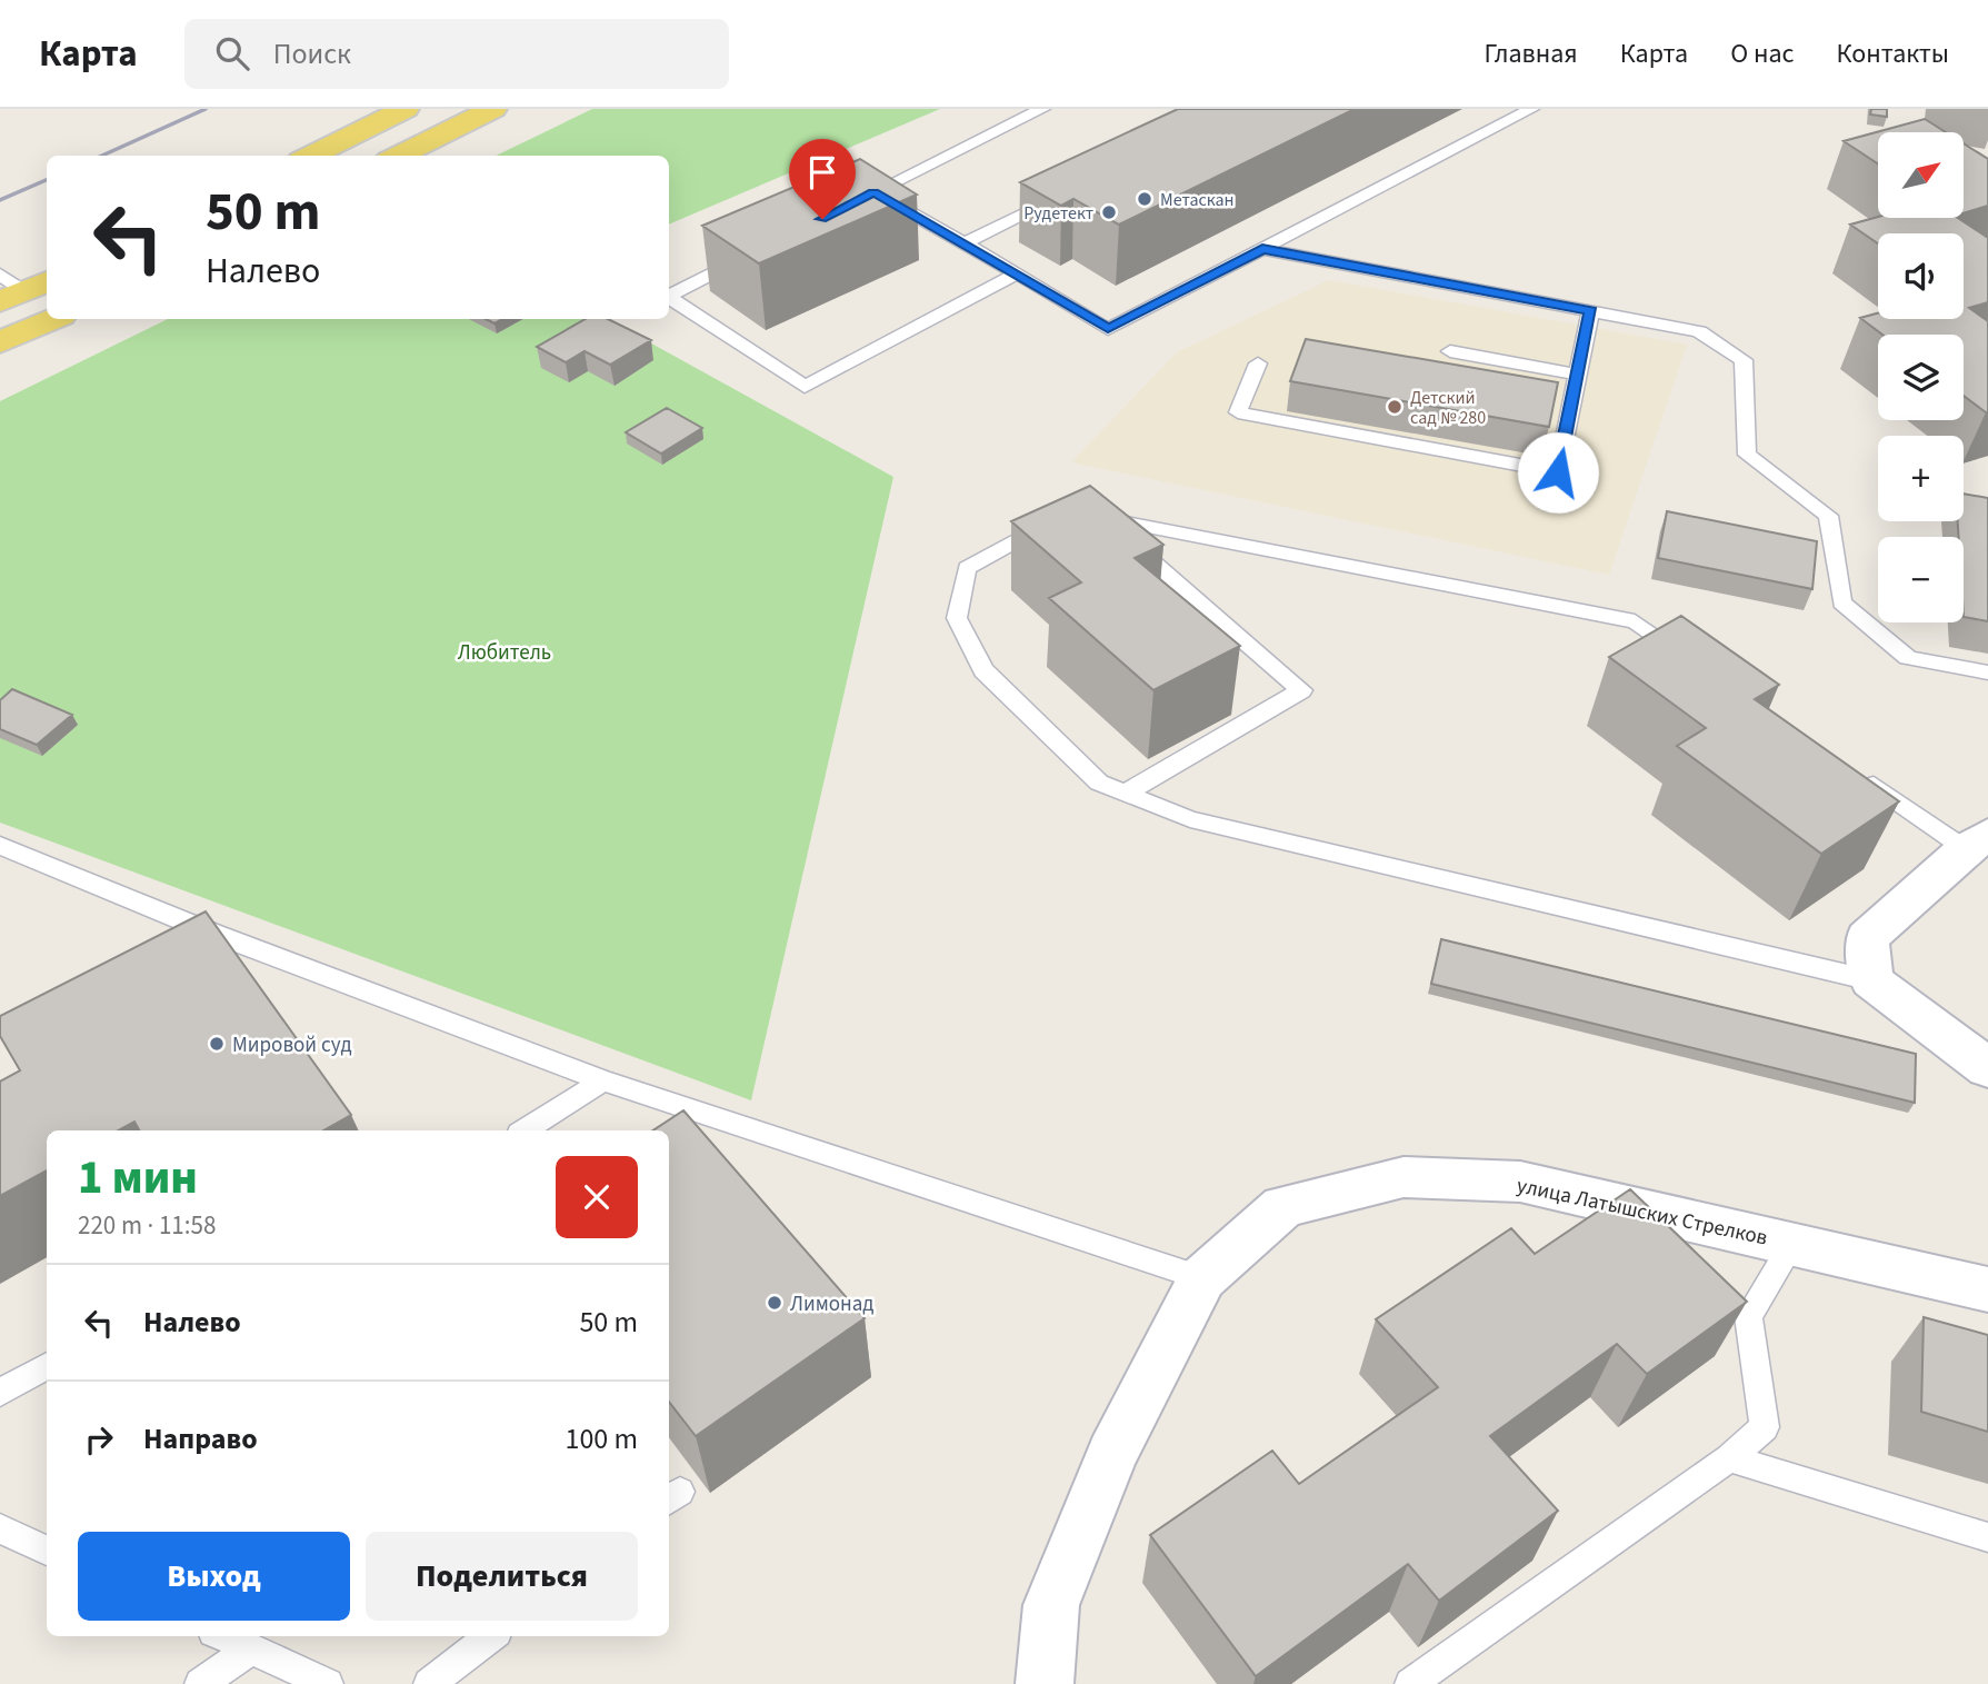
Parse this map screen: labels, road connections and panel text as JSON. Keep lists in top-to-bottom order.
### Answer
{
  "streets": {
    "street": ["улица Латышских Стрелков"]
  },
  "parks": ["Любитель"],
  "places": [
    "Метаскан",
    "Рудетект",
    "Детский сад № 280",
    "Мировой суд",
    "Лимонад"
  ],
  "north": "top right",
  "page": {
    "header": "Карта",
    "search": "Поиск",
    "nav": [
      "Главная",
      "Карта",
      "О нас",
      "Контакты"
    ],
    "map_buttons": ["+", "−"],
    "turn": ["50 m", "Налево"],
    "heading": ["1 мин", "220 m · 11:58"],
    "list": [
      {
        "name": "Налево",
        "value": "50 m"
      },
      {
        "name": "Направо",
        "value": "100 m"
      }
    ],
    "buttons": ["Выход", "Поделиться"]
  }
}
